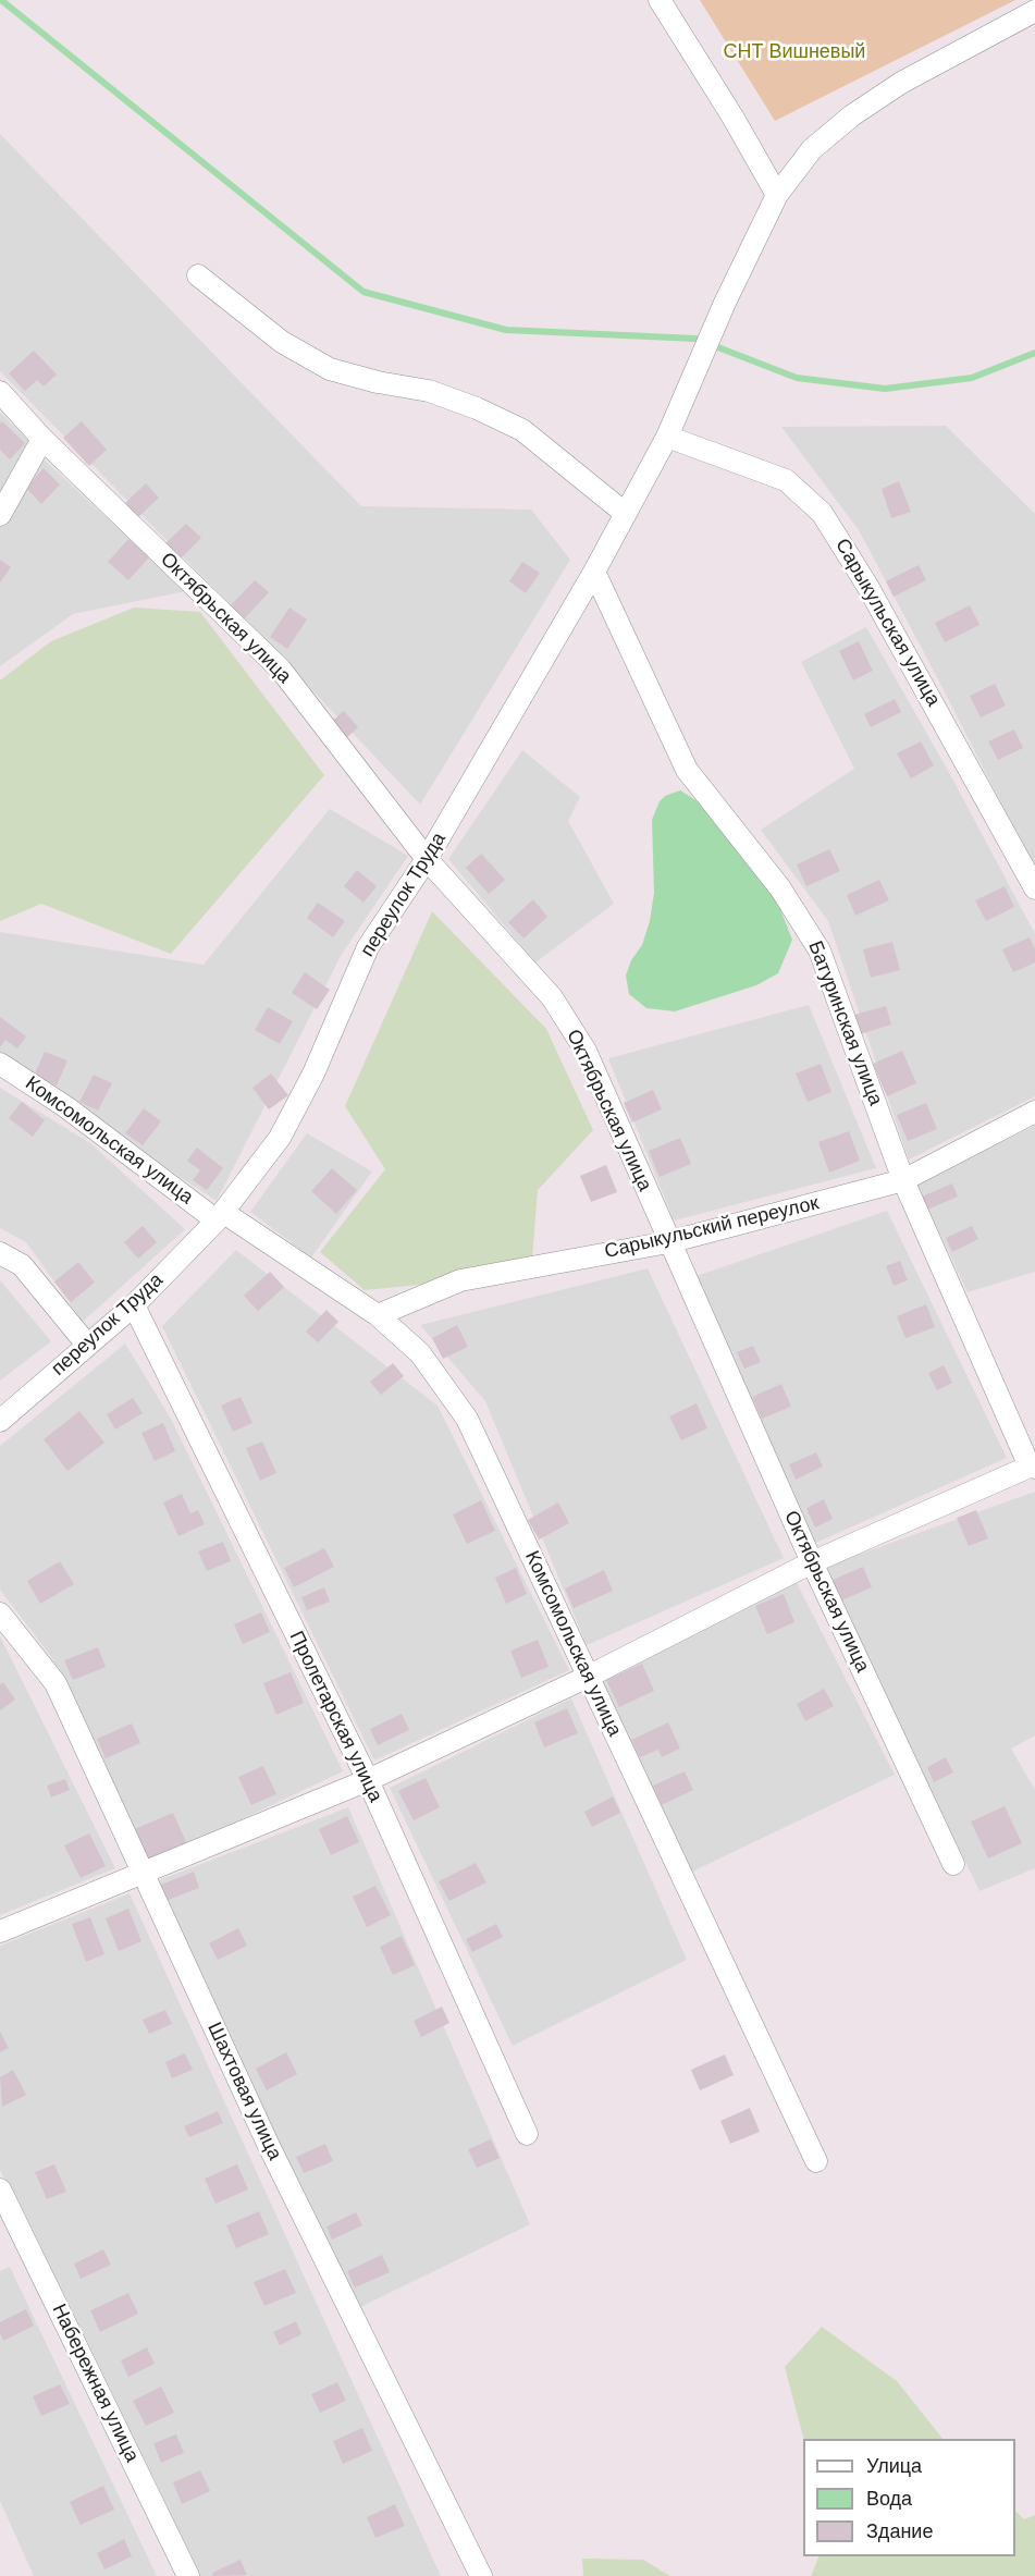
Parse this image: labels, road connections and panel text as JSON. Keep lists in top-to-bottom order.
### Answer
{
  "streets": {
    "street": [
      "Октябрьская улица",
      "Сарыкульская улица",
      "переулок Труда",
      "Батуринская улица",
      "Комсомольская улица",
      "Сарыкульский переулок",
      "Пролетарская улица",
      "Шахтовая улица",
      "Набережная улица"
    ]
  },
  "crossings": [
    ["Октябрьская улица", "переулок Труда"],
    ["Октябрьская улица", "Сарыкульский переулок"],
    ["Сарыкульская улица", "переулок Труда"],
    ["переулок Труда", "Батуринская улица"],
    ["переулок Труда", "Комсомольская улица"],
    ["переулок Труда", "Пролетарская улица"],
    ["Батуринская улица", "Сарыкульский переулок"],
    ["Комсомольская улица", "Сарыкульский переулок"]
  ],
  "parks": ["СНТ Вишневый"],
  "legend": ["Улица", "Вода", "Здание"]
}
